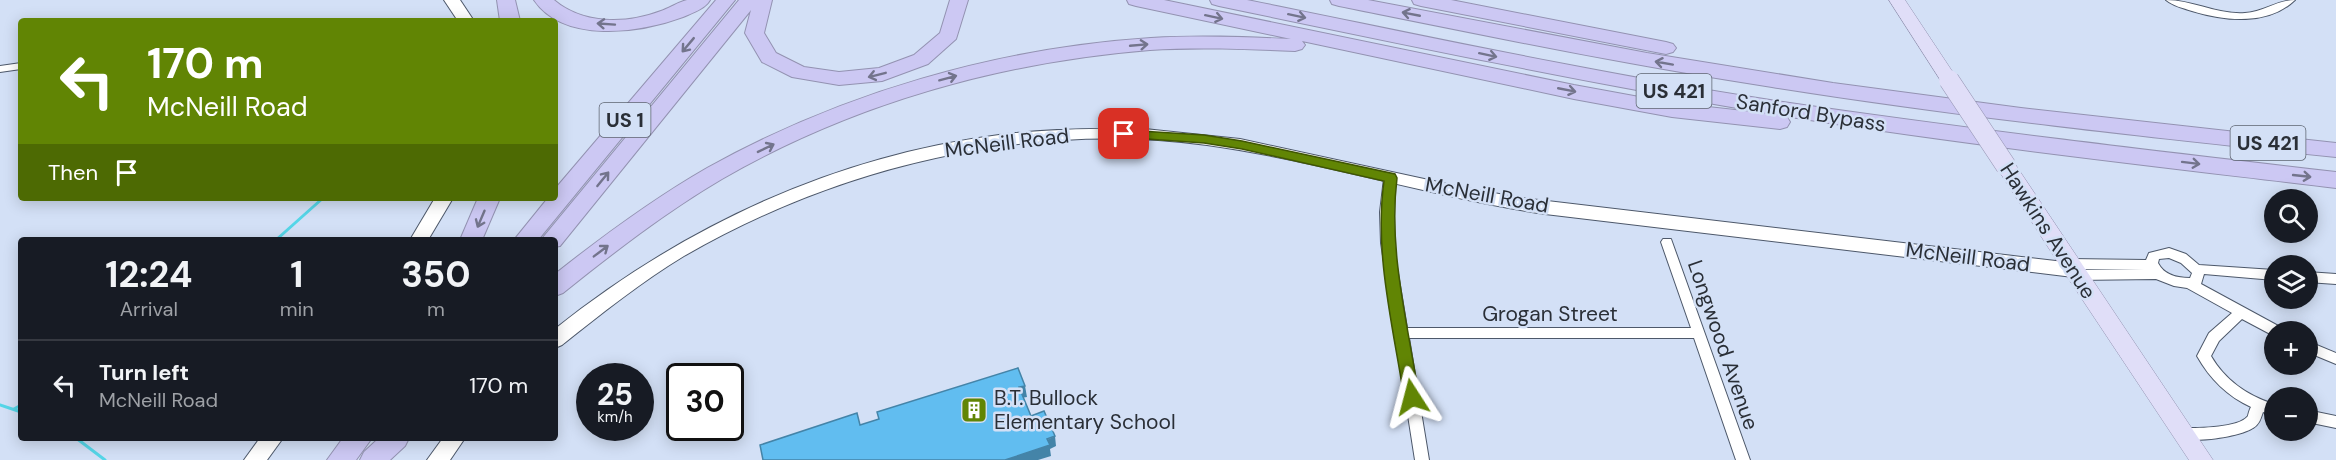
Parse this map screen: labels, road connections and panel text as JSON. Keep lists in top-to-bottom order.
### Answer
{
  "streets": {
    "highway": ["US 421", "Sanford Bypass", "US 1"],
    "main road": ["Hawkins Avenue"],
    "street": ["McNeill Road", "Grogan Street", "Longwood Avenue"]
  },
  "crossings": [
    ["McNeill Road", "Hawkins Avenue"],
    ["Grogan Street", "Longwood Avenue"]
  ],
  "places": {
    "building": ["B.T. Bullock Elementary School"]
  },
  "page": {
    "turn": ["170 m", "McNeill Road"],
    "then": "Then",
    "map_buttons": ["+", "−"],
    "eta": [
      "12:24",
      "Arrival",
      "1",
      "min",
      "350",
      "m"
    ],
    "list": [
      {
        "name": "Turn left",
        "note": "McNeill Road",
        "value": "170 m"
      }
    ],
    "speed": "25 km/h",
    "limit": "30"
  }
}
